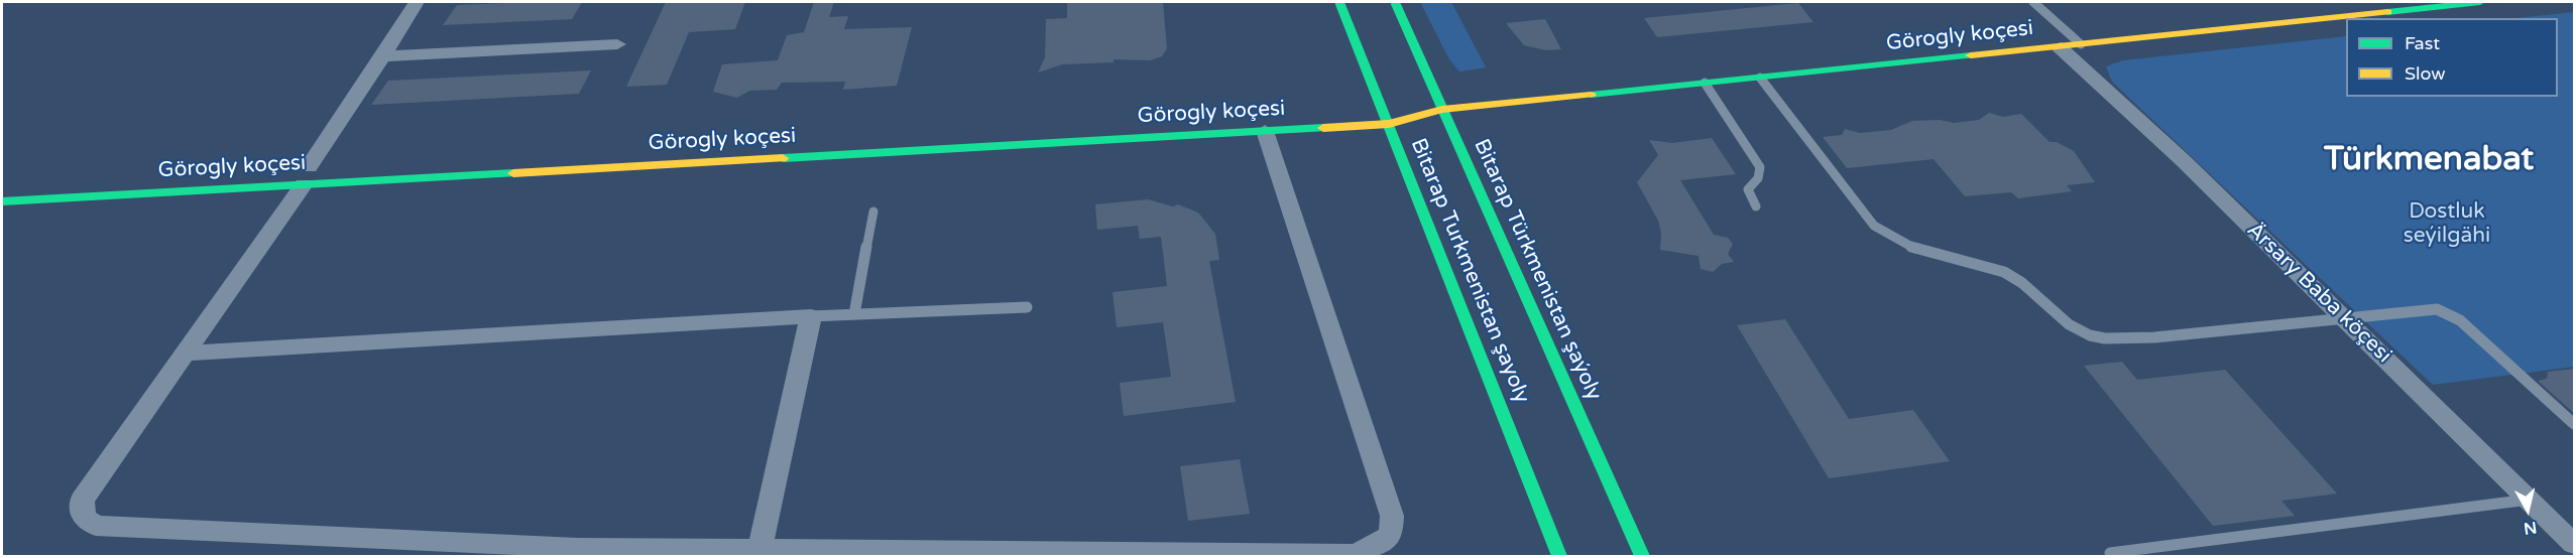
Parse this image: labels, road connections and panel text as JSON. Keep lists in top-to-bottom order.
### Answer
{
  "streets": {
    "main road": ["Görogly koçesi", "Bitarap Türkmenistan şaýoly", "Bitarap Turkmenistan şayoly"],
    "street": ["Ärsary Baba köçesi"]
  },
  "crossings": [
    ["Görogly koçesi", "Bitarap Türkmenistan şaýoly"],
    ["Görogly koçesi", "Bitarap Turkmenistan şayoly"],
    ["Görogly koçesi", "Ärsary Baba köçesi"]
  ],
  "districts": ["Türkmenabat"],
  "parks": ["Dostluk seýilgähi"],
  "legend": ["Fast", "Slow"],
  "north": "bottom"
}
